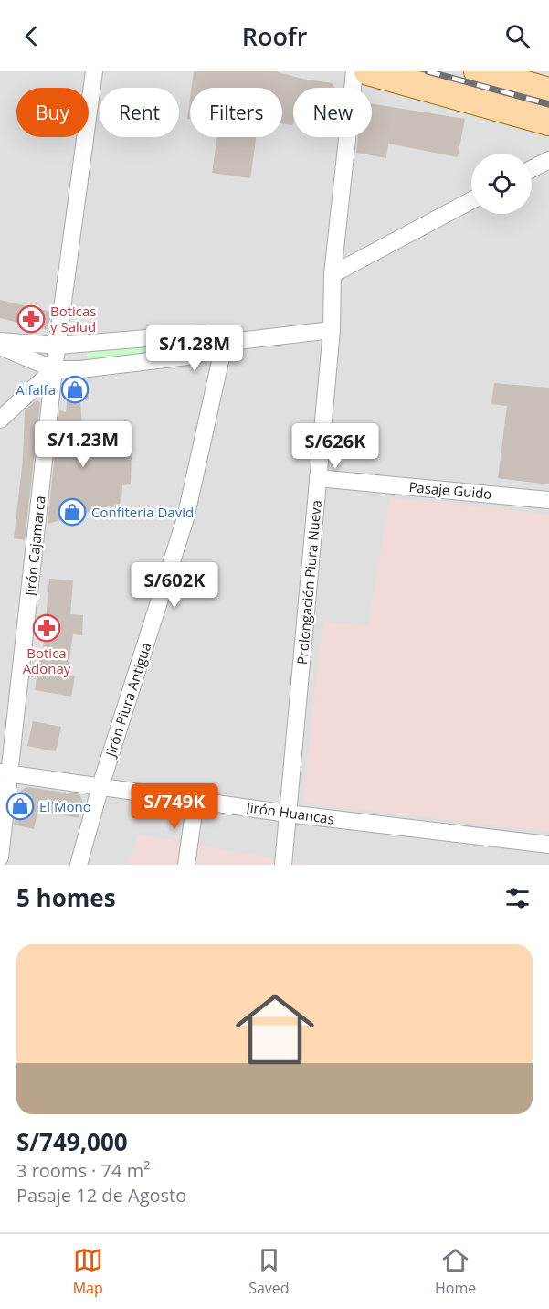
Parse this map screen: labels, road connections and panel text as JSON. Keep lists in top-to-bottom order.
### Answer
{
  "streets": {
    "street": [
      "Pasaje Guido",
      "Jirón Cajamarca",
      "Prolongación Piura Nueva",
      "Jirón Piura Antigua",
      "Jirón Huancas"
    ]
  },
  "crossings": [
    ["Pasaje Guido", "Prolongación Piura Nueva"],
    ["Jirón Cajamarca", "Jirón Huancas"],
    ["Prolongación Piura Nueva", "Jirón Huancas"],
    ["Jirón Piura Antigua", "Jirón Huancas"]
  ],
  "places": {
    "pharmacy": ["Boticas y Salud", "Botica Adonay"],
    "shop": ["Alfalfa", "Confiteria David", "El Mono"]
  },
  "page": {
    "header": "Roofr",
    "chip": [
      "Buy",
      "Rent",
      "Filters",
      "New"
    ],
    "price": [
      "S/1.28M",
      "S/1.23M",
      "S/626K",
      "S/602K",
      "S/749K"
    ],
    "heading": "5 homes",
    "list": [
      {
        "name": "S/749,000",
        "note": "3 rooms · 74 m² · Pasaje 12 de Agosto"
      }
    ],
    "tabs": ["Map", "Saved", "Home"]
  }
}
